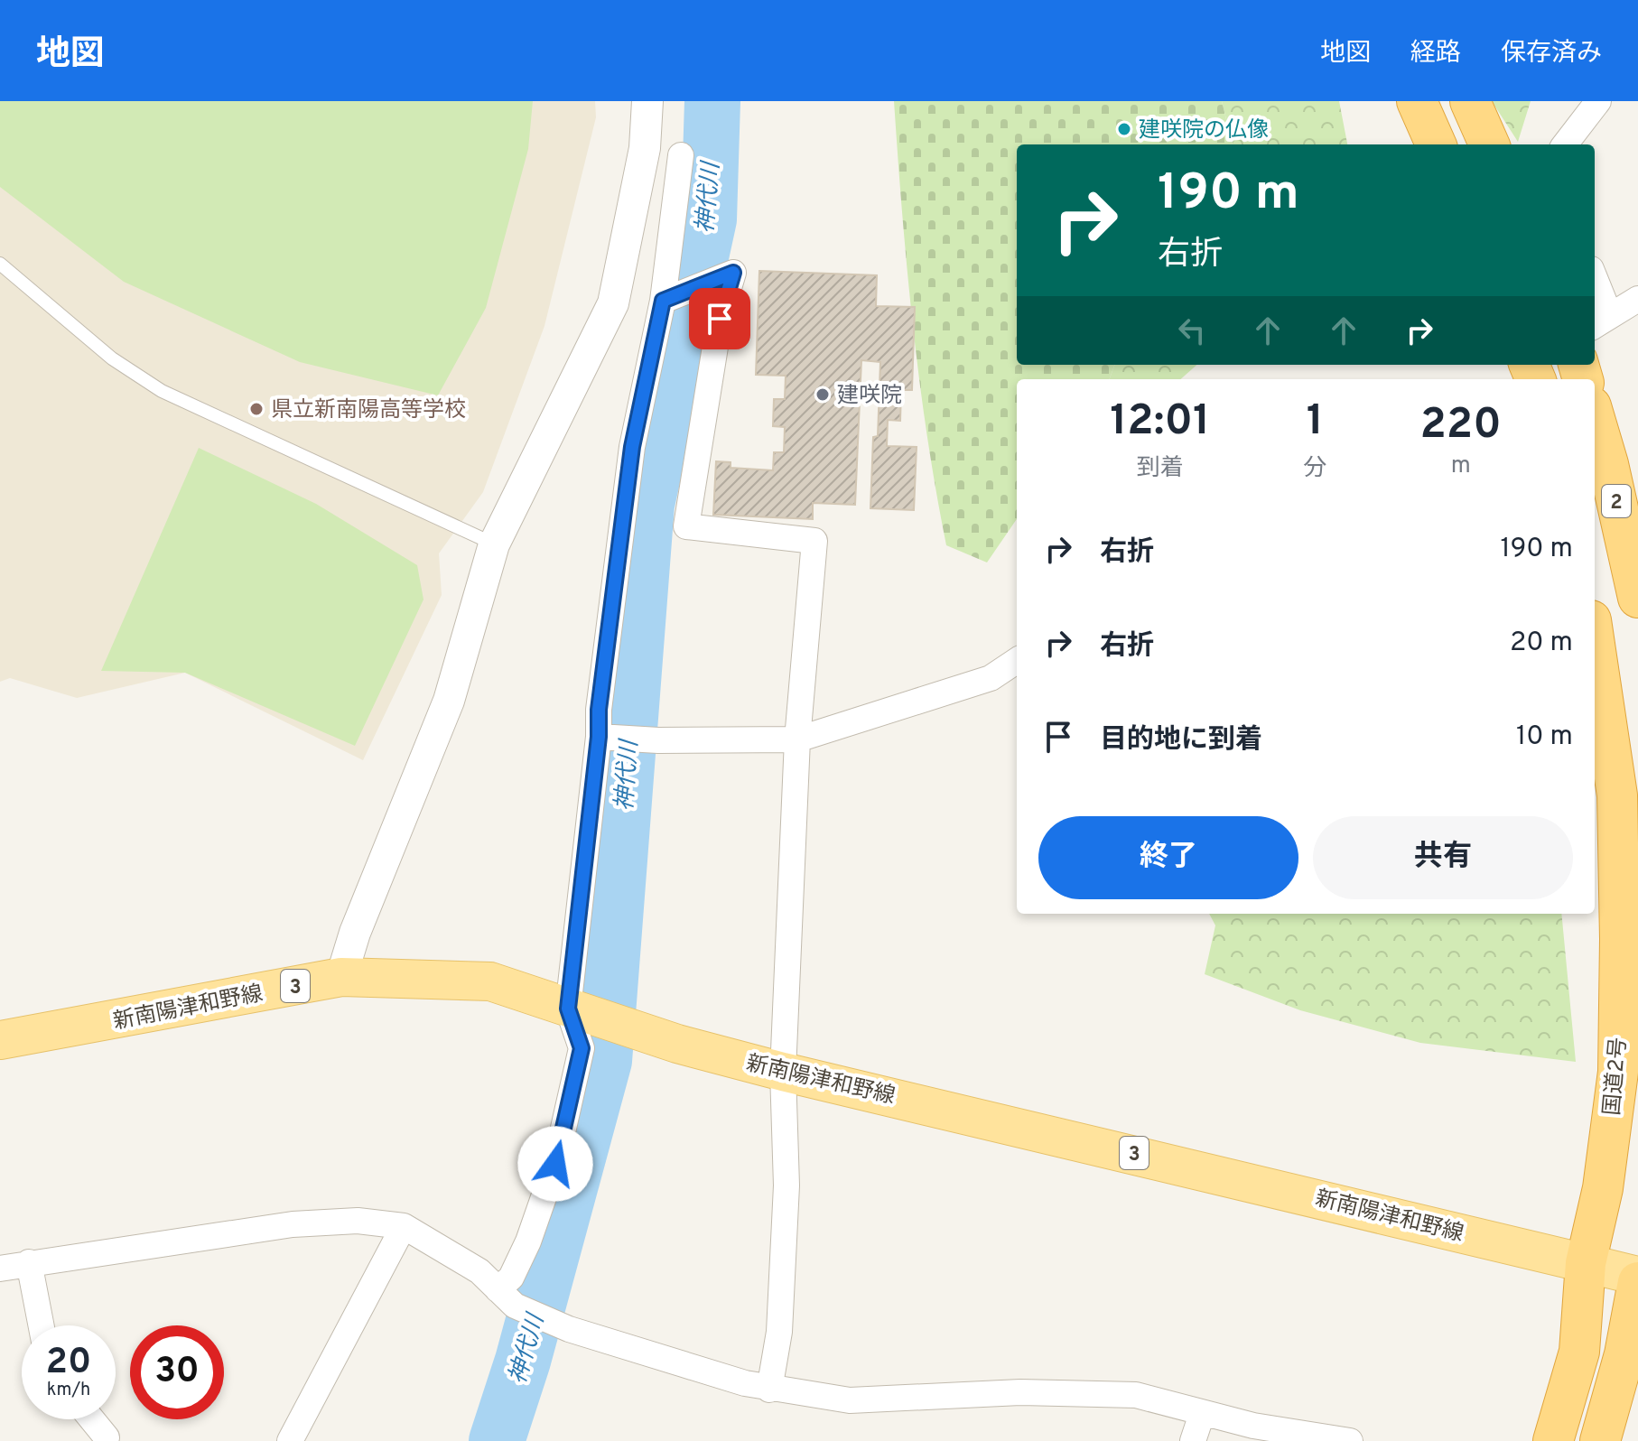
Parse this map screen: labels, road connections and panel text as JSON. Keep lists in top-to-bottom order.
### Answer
{
  "streets": {
    "highway": ["2", "国道2号"],
    "main road": ["3", "新南陽津和野線"]
  },
  "crossings": [
    ["新南陽津和野線", "国道2号"]
  ],
  "water": ["神代川"],
  "places": ["建咲院の仏像", "建咲院", "県立新南陽高等学校"],
  "page": {
    "header": "地図",
    "nav": ["地図", "経路", "保存済み"],
    "turn": ["190 m", "右折"],
    "eta": [
      "12:01",
      "到着",
      "1",
      "分",
      "220",
      "m"
    ],
    "list": [
      {
        "name": "右折",
        "value": "190 m"
      },
      {
        "name": "右折",
        "value": "20 m"
      },
      {
        "name": "目的地に到着",
        "value": "10 m"
      }
    ],
    "buttons": ["終了", "共有"],
    "speed": "20 km/h",
    "limit": "30"
  }
}
